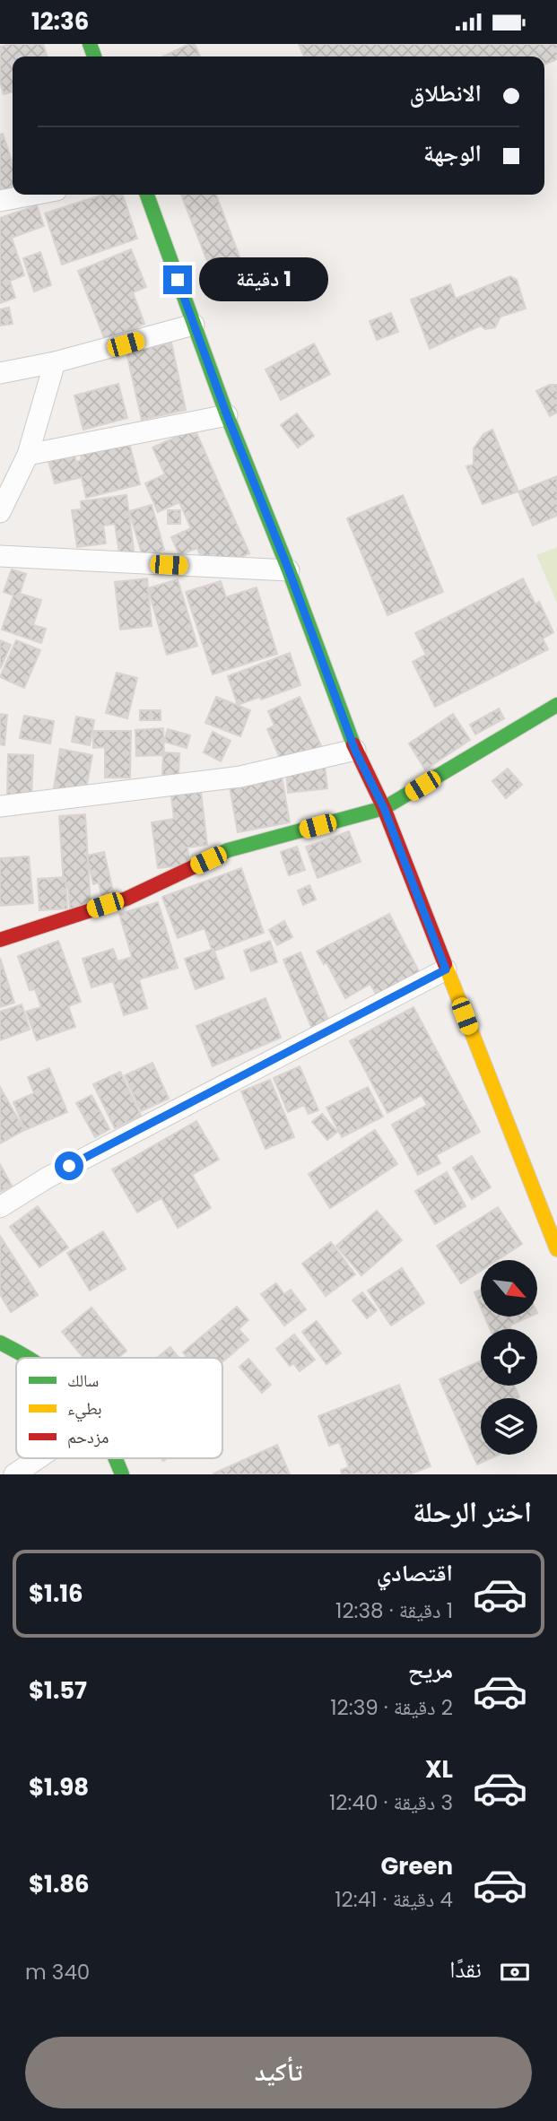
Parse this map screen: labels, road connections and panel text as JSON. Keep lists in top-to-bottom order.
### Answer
{
  "legend": ["سالك", "بطيء", "مزدحم"],
  "north": "bottom right",
  "page": {
    "status": "12:36",
    "banner": ["الانطلاق", "الوجهة"],
    "bubble": "1 دقيقة",
    "heading": "اختر الرحلة",
    "list": [
      {
        "name": "اقتصادي",
        "note": "1 دقيقة · 12:38",
        "value": "$1.16"
      },
      {
        "name": "مريح",
        "note": "2 دقيقة · 12:39",
        "value": "$1.57"
      },
      {
        "name": "XL",
        "note": "3 دقيقة · 12:40",
        "value": "$1.98"
      },
      {
        "name": "Green",
        "note": "4 دقيقة · 12:41",
        "value": "$1.86"
      }
    ],
    "pay": ["نقدًا", "340 m"],
    "buttons": "تأكيد"
  }
}
